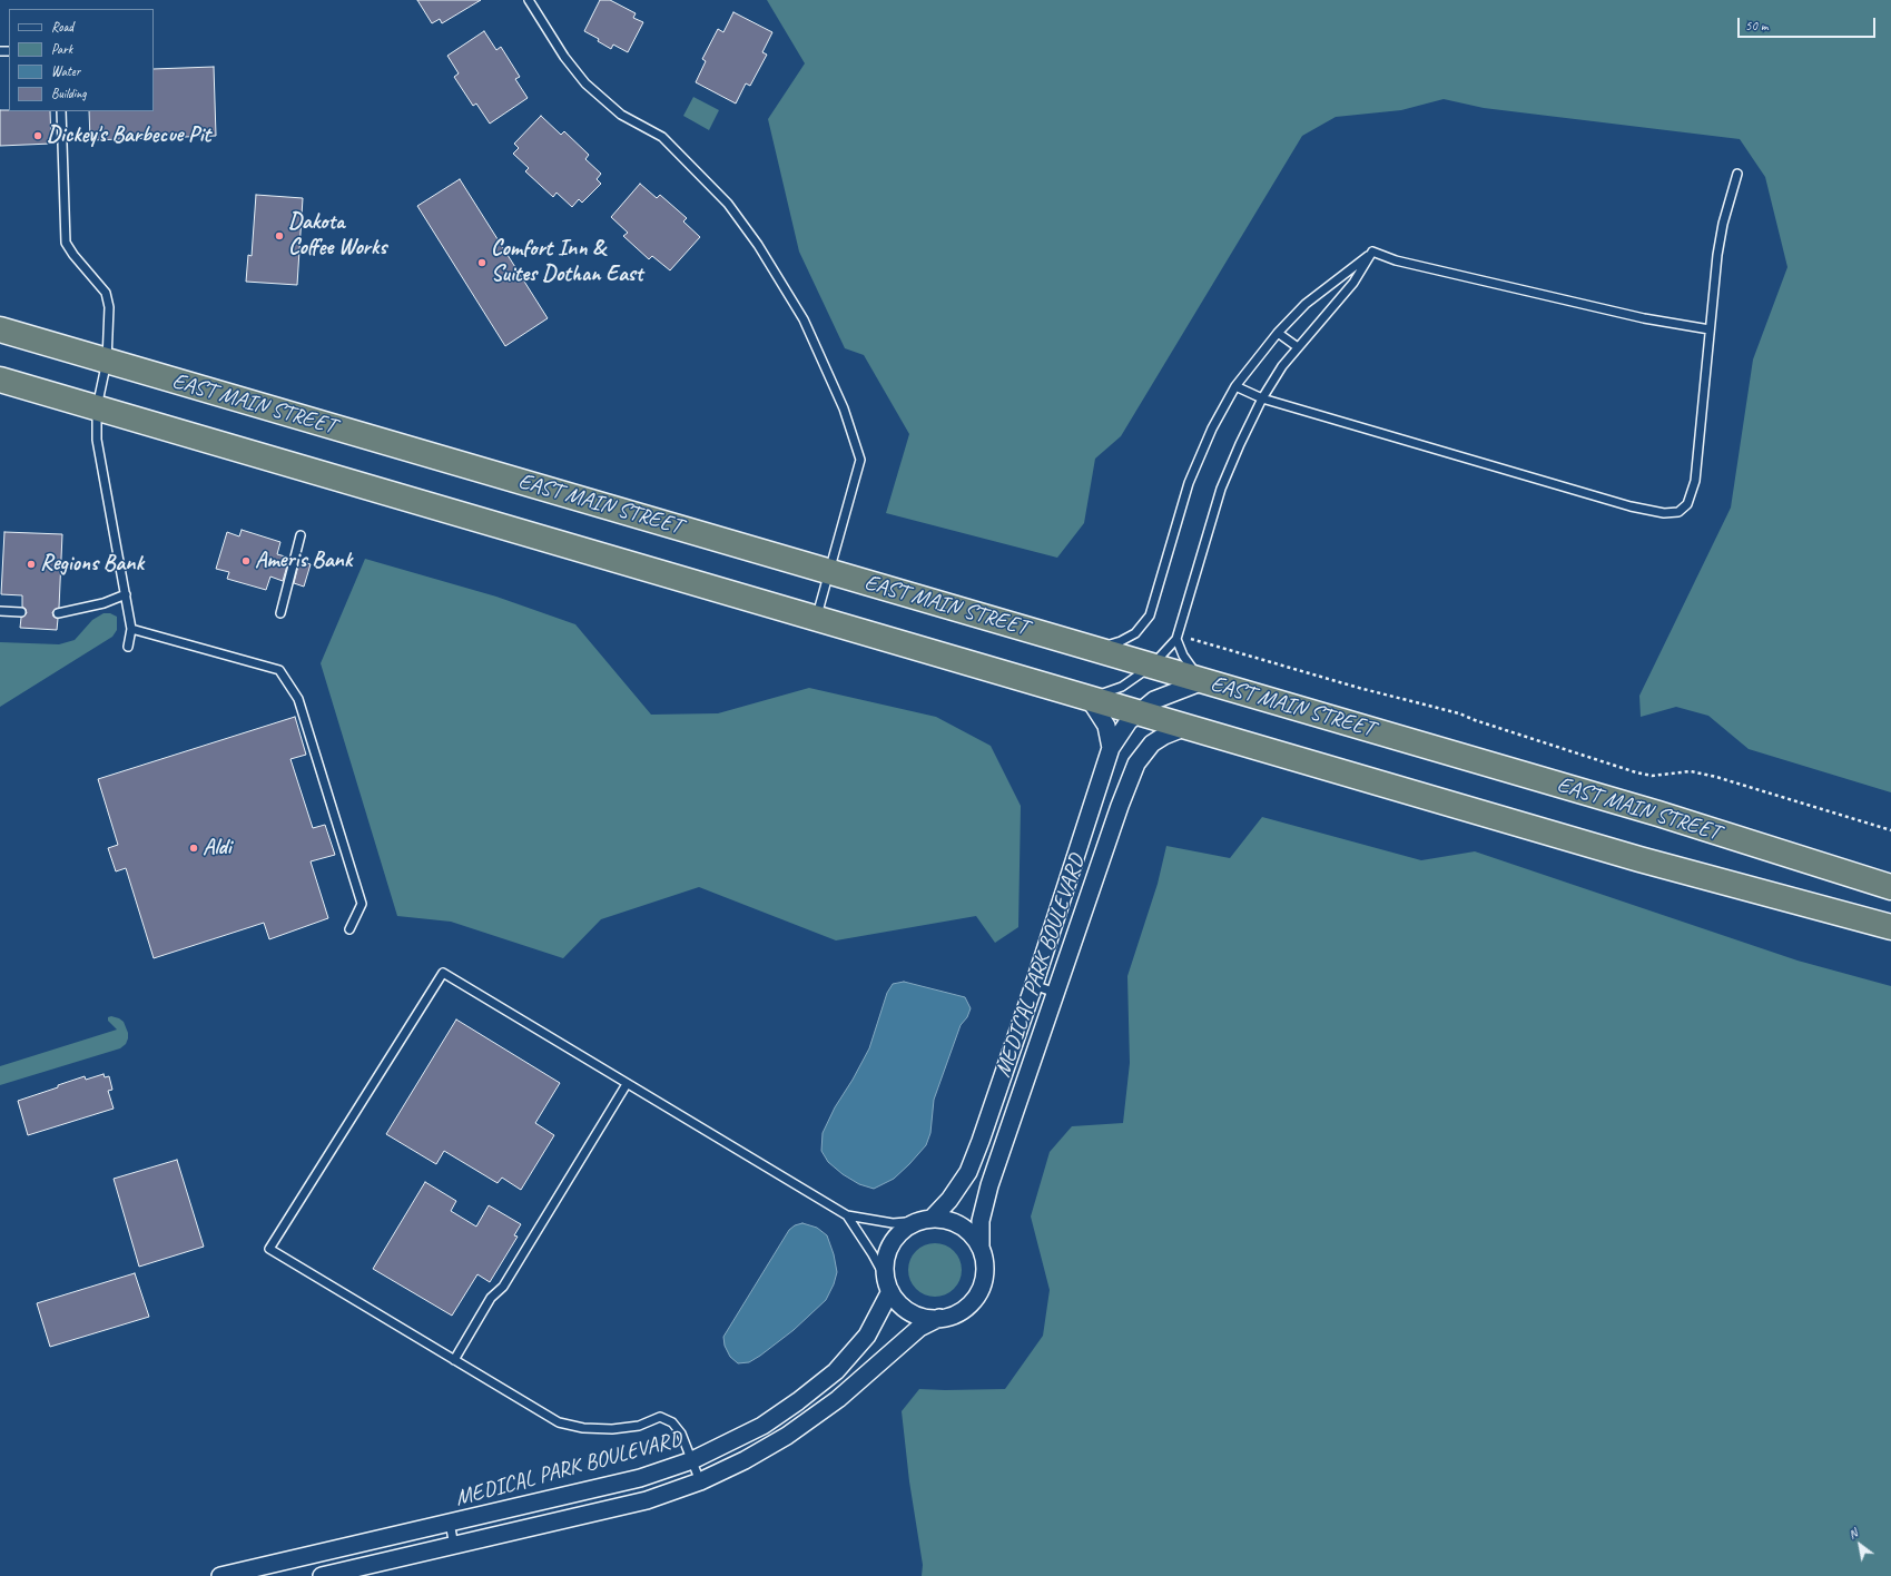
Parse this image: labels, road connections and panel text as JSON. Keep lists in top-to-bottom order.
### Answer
{
  "streets": {
    "highway": ["EAST MAIN STREET"],
    "street": ["MEDICAL PARK BOULEVARD"]
  },
  "crossings": [
    ["EAST MAIN STREET", "MEDICAL PARK BOULEVARD"]
  ],
  "places": [
    "Dickey's Barbecue Pit",
    "Dakota Coffee Works",
    "Comfort Inn & Suites Dothan East",
    "Ameris Bank",
    "Regions Bank",
    "Aldi"
  ],
  "legend": [
    "Road",
    "Park",
    "Water",
    "Building"
  ],
  "scale_bar": "50 m",
  "north": "top left"
}
